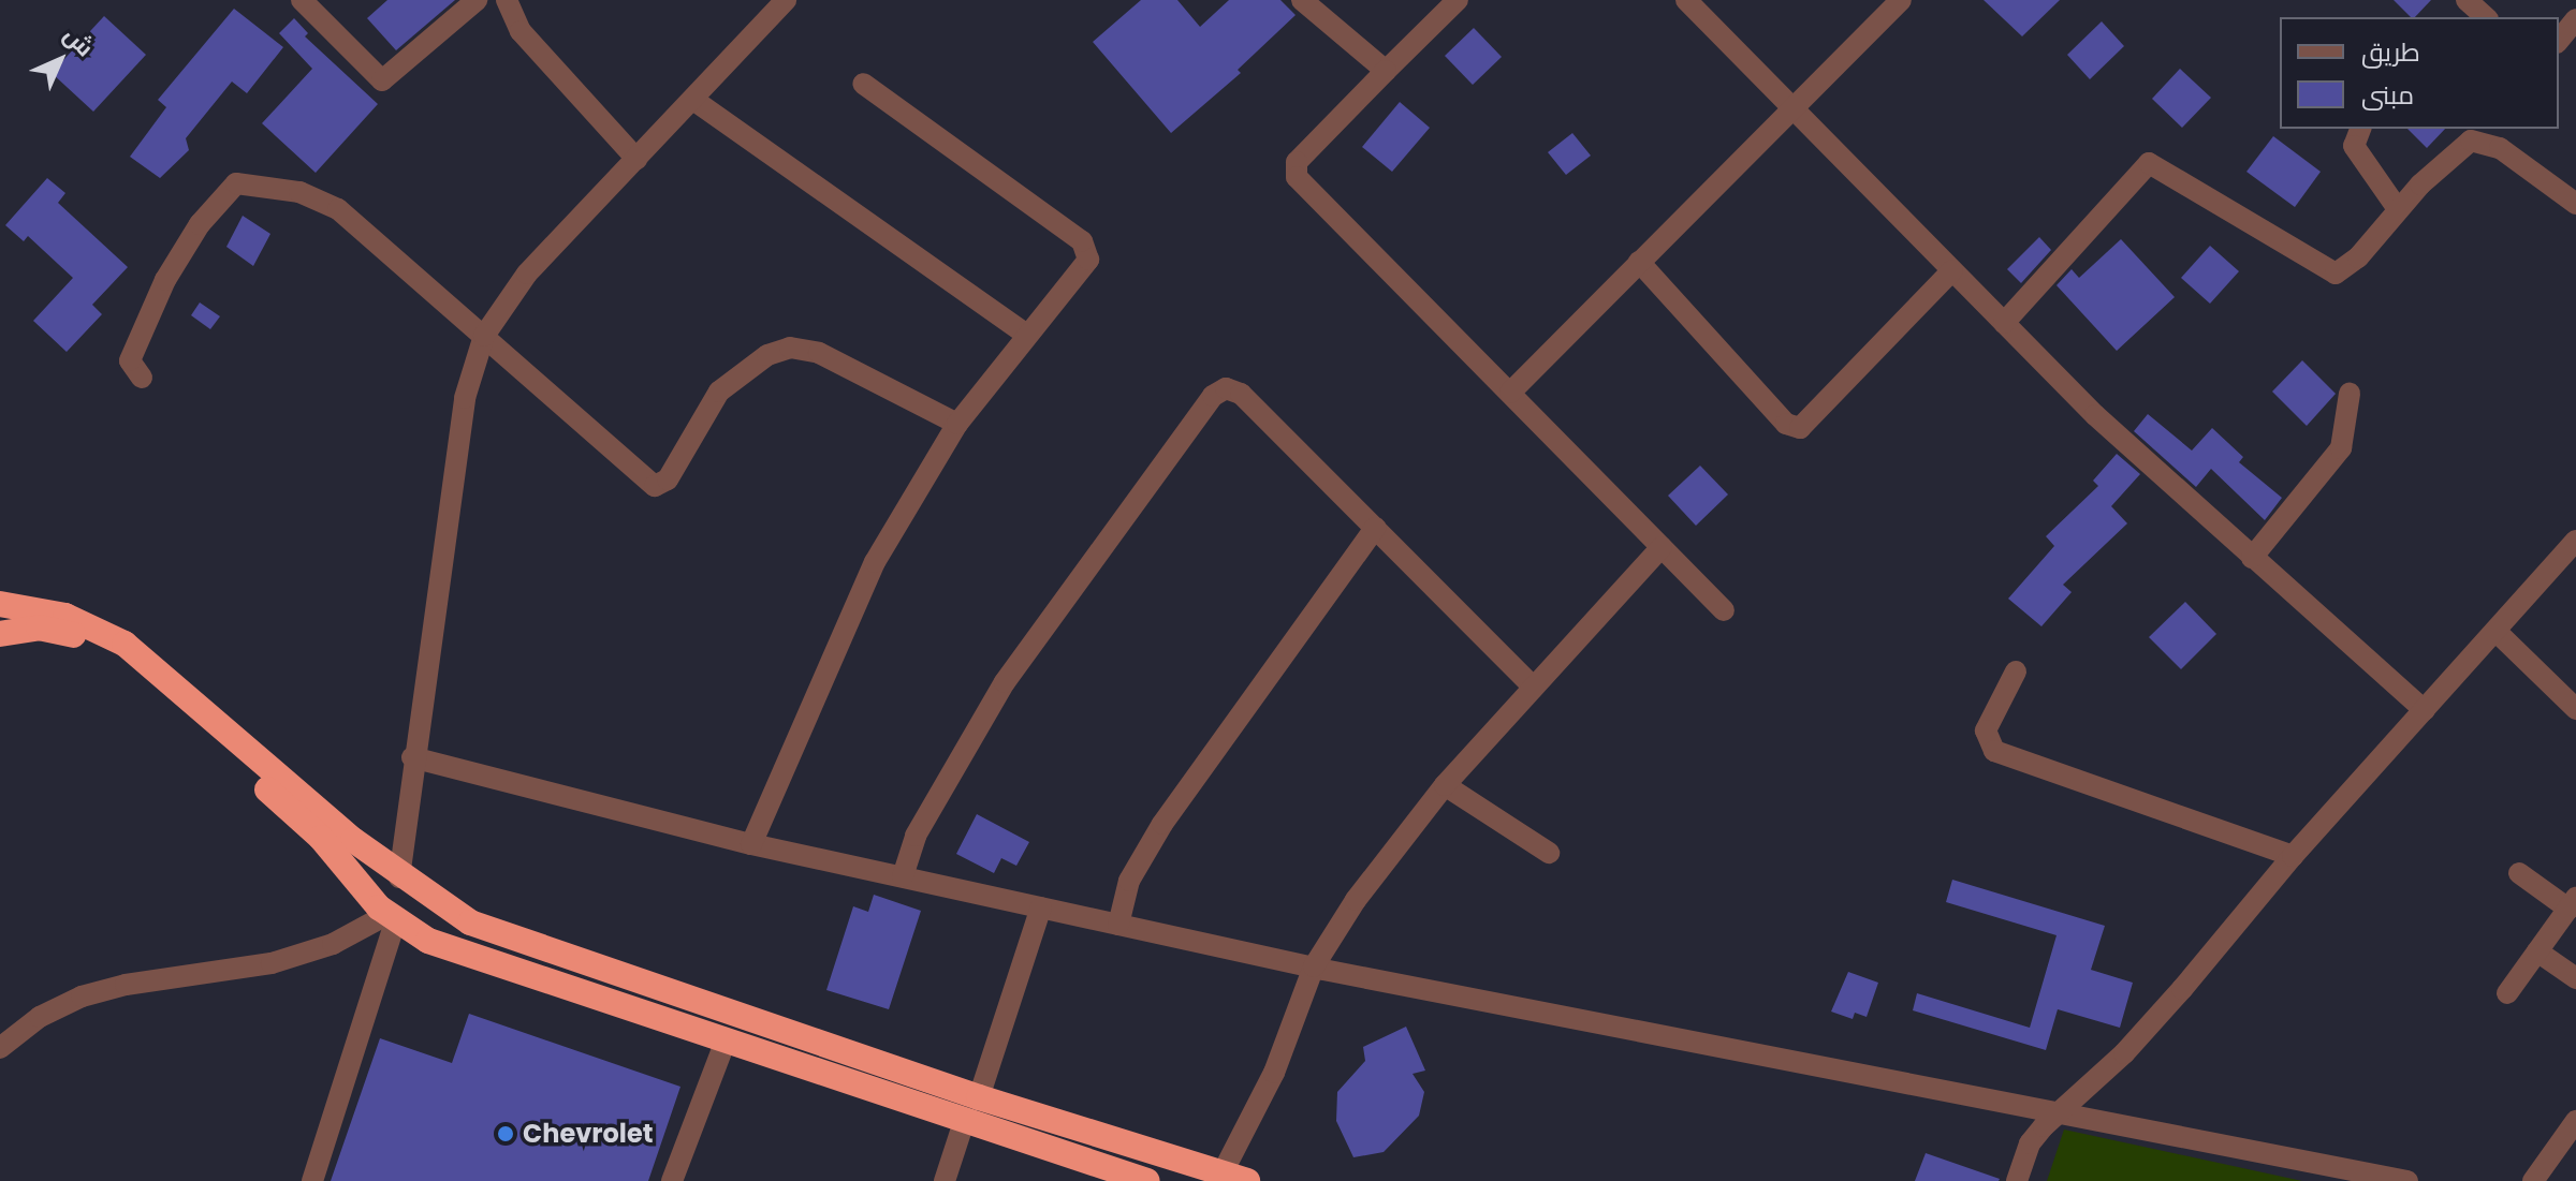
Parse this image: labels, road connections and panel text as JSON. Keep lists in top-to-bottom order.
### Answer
{
  "places": ["Chevrolet"],
  "legend": ["طريق", "مبنى"],
  "north": "top right"
}
